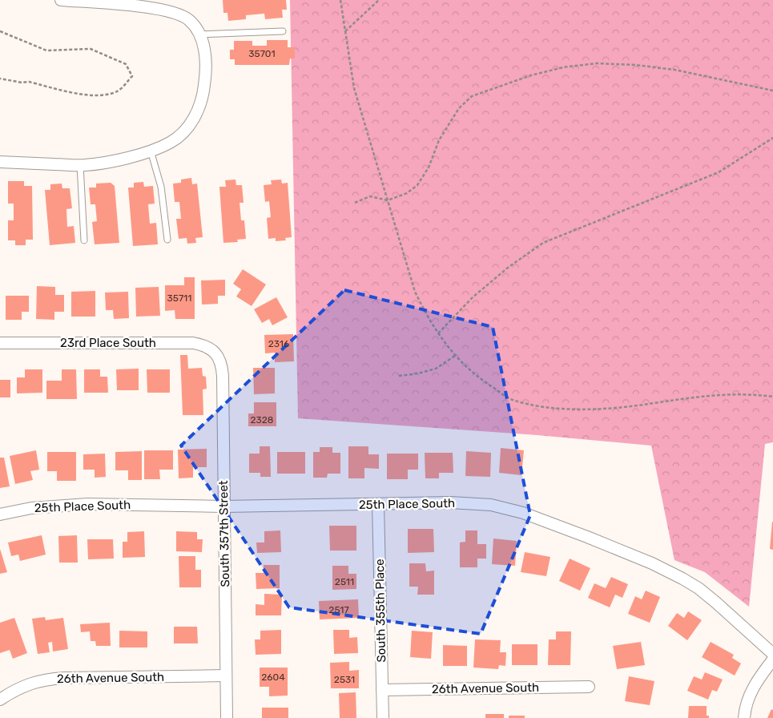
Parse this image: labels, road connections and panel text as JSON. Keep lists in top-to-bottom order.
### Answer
{
  "streets": {
    "street": [
      "23rd Place South",
      "25th Place South",
      "South 357th Street",
      "South 355th Place",
      "26th Avenue South"
    ]
  },
  "crossings": [
    ["23rd Place South", "South 357th Street"],
    ["25th Place South", "South 357th Street"],
    ["25th Place South", "South 355th Place"],
    ["South 357th Street", "26th Avenue South"],
    ["South 355th Place", "26th Avenue South"]
  ],
  "house_numbers": [
    "35701",
    "35711",
    "2316",
    "2328",
    "2511",
    "2517",
    "2604",
    "2531"
  ]
}
